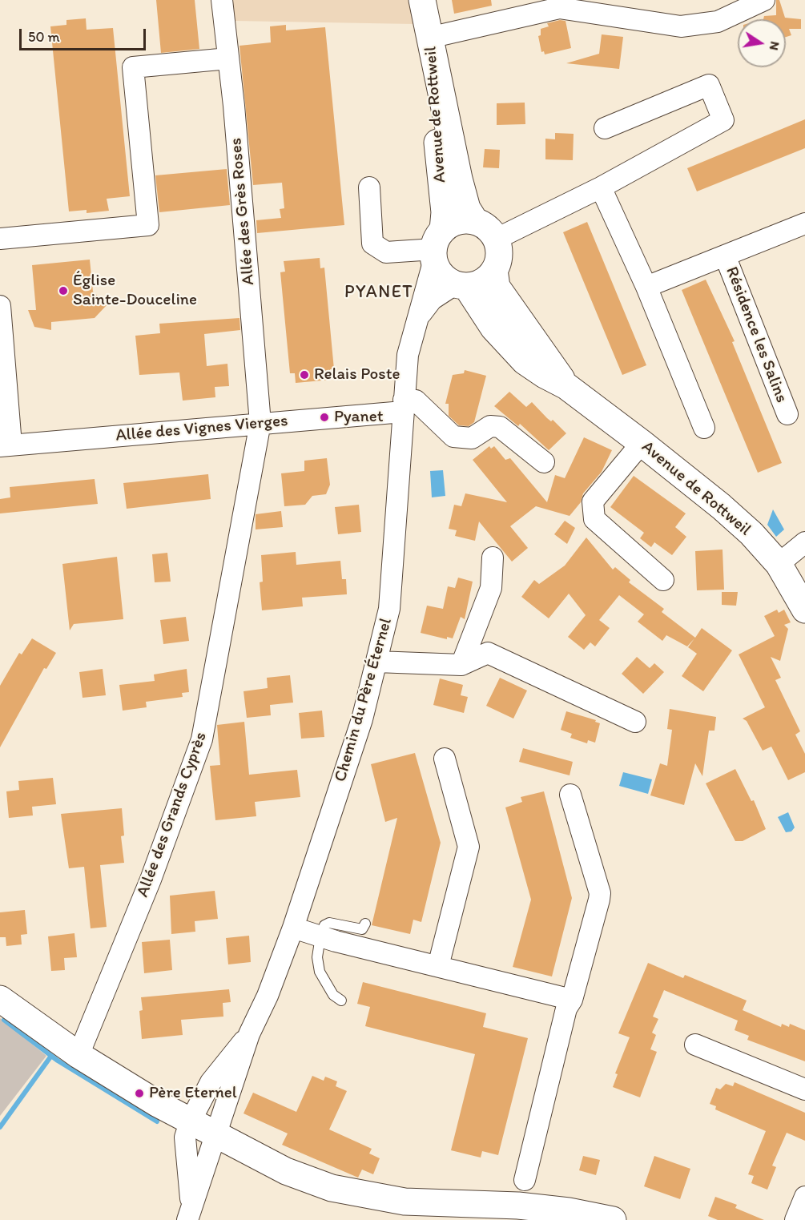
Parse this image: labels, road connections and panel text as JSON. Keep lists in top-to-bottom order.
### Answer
{
  "streets": {
    "main road": ["Avenue de Rottweil"],
    "street": [
      "Allée des Grès Roses",
      "Résidence les Salins",
      "Allée des Vignes Vierges",
      "Chemin du Père Éternel",
      "Allée des Grands Cyprès"
    ]
  },
  "crossings": [
    ["Avenue de Rottweil", "Chemin du Père Éternel"],
    ["Allée des Grès Roses", "Allée des Vignes Vierges"],
    ["Allée des Grès Roses", "Allée des Grands Cyprès"],
    ["Allée des Vignes Vierges", "Chemin du Père Éternel"],
    ["Allée des Vignes Vierges", "Allée des Grands Cyprès"]
  ],
  "districts": ["PYANET"],
  "places": [
    "Église Sainte-Douceline",
    "Relais Poste",
    "Pyanet",
    "Père Eternel"
  ],
  "scale_bar": "50 m",
  "north": "right"
}
